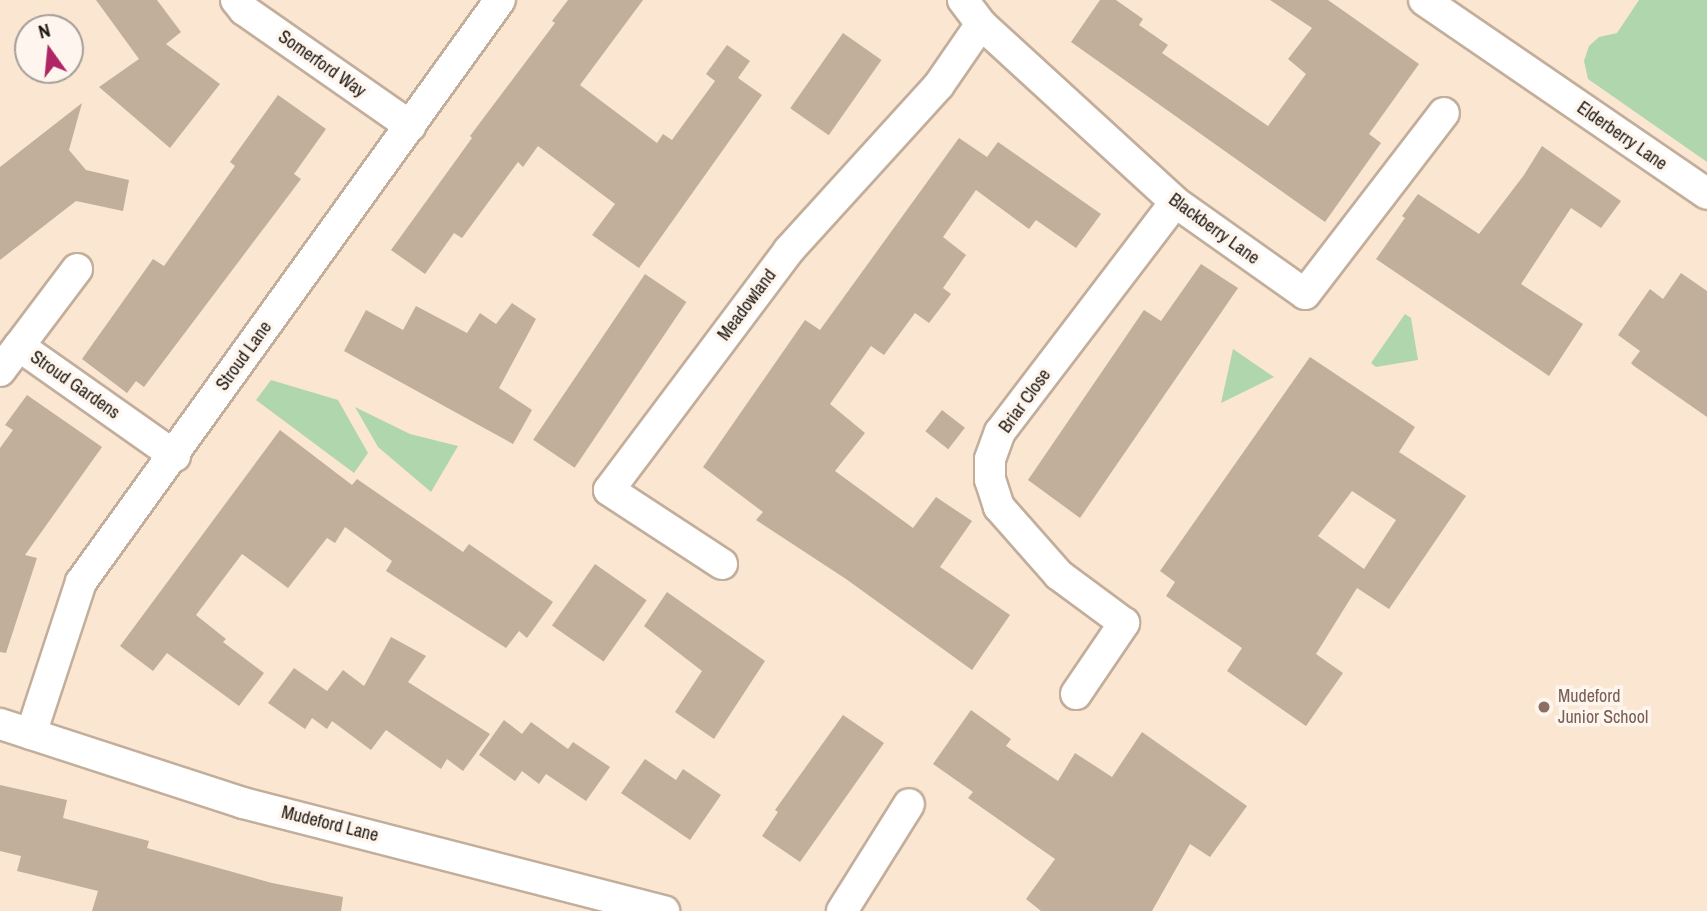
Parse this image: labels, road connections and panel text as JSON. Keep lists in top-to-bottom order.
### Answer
{
  "streets": {
    "street": [
      "Somerford Way",
      "Elderberry Lane",
      "Blackberry Lane",
      "Meadowland",
      "Stroud Lane",
      "Stroud Gardens",
      "Briar Close",
      "Mudeford Lane"
    ]
  },
  "crossings": [
    ["Somerford Way", "Stroud Lane"],
    ["Blackberry Lane", "Meadowland"],
    ["Blackberry Lane", "Briar Close"],
    ["Stroud Lane", "Stroud Gardens"],
    ["Stroud Lane", "Mudeford Lane"]
  ],
  "places": ["Mudeford Junior School"],
  "north": "top"
}
